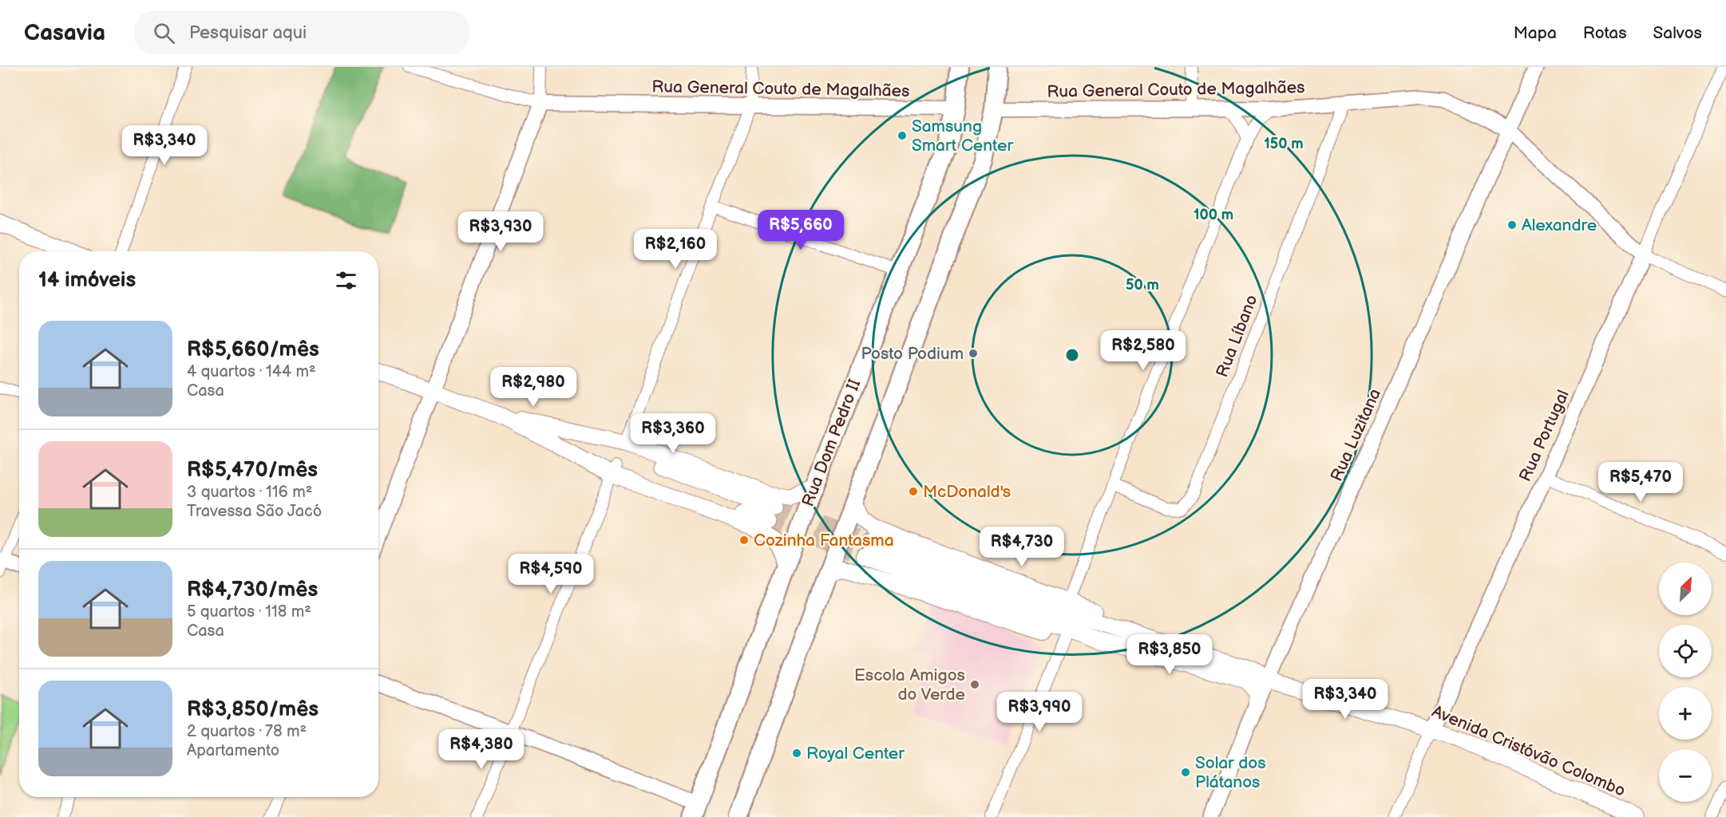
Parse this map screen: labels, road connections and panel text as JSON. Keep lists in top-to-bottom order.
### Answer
{
  "streets": {
    "main road": ["Rua Dom Pedro II", "Avenida Cristóvão Colombo"],
    "street": [
      "Rua General Couto de Magalhães",
      "Rua Líbano",
      "Rua Luzitana",
      "Rua Portugal"
    ]
  },
  "crossings": [
    ["Rua General Couto de Magalhães", "Rua Líbano"],
    ["Rua General Couto de Magalhães", "Rua Luzitana"],
    ["Rua General Couto de Magalhães", "Rua Portugal"],
    ["Rua General Couto de Magalhães", "Rua Dom Pedro II"],
    ["Rua Luzitana", "Avenida Cristóvão Colombo"],
    ["Rua Portugal", "Avenida Cristóvão Colombo"]
  ],
  "places": [
    "Samsung Smart Center",
    "Alexandre",
    "Posto Podium",
    "McDonald's",
    "Cozinha Fantasma",
    "Escola Amigos do Verde",
    "Royal Center",
    "Solar dos Plátanos"
  ],
  "north": "top right",
  "page": {
    "header": "Casavia",
    "search": "Pesquisar aqui",
    "nav": ["Mapa", "Rotas", "Salvos"],
    "price": [
      "R$3,340",
      "R$5,660",
      "R$3,930",
      "R$2,160",
      "R$2,580",
      "R$2,980",
      "R$3,360",
      "R$5,470",
      "R$4,730",
      "R$4,590",
      "R$3,850",
      "R$3,340",
      "R$3,990",
      "R$4,380"
    ],
    "heading": "14 imóveis",
    "list": [
      {
        "name": "R$5,660/mês",
        "note": "4 quartos · 144 m² · Casa"
      },
      {
        "name": "R$5,470/mês",
        "note": "3 quartos · 116 m² · Travessa São Jacó"
      },
      {
        "name": "R$4,730/mês",
        "note": "5 quartos · 118 m² · Casa"
      },
      {
        "name": "R$3,850/mês",
        "note": "2 quartos · 78 m² · Apartamento"
      }
    ],
    "map_buttons": ["+", "−"]
  },
  "rings": ["150 m", "100 m", "50 m"]
}
